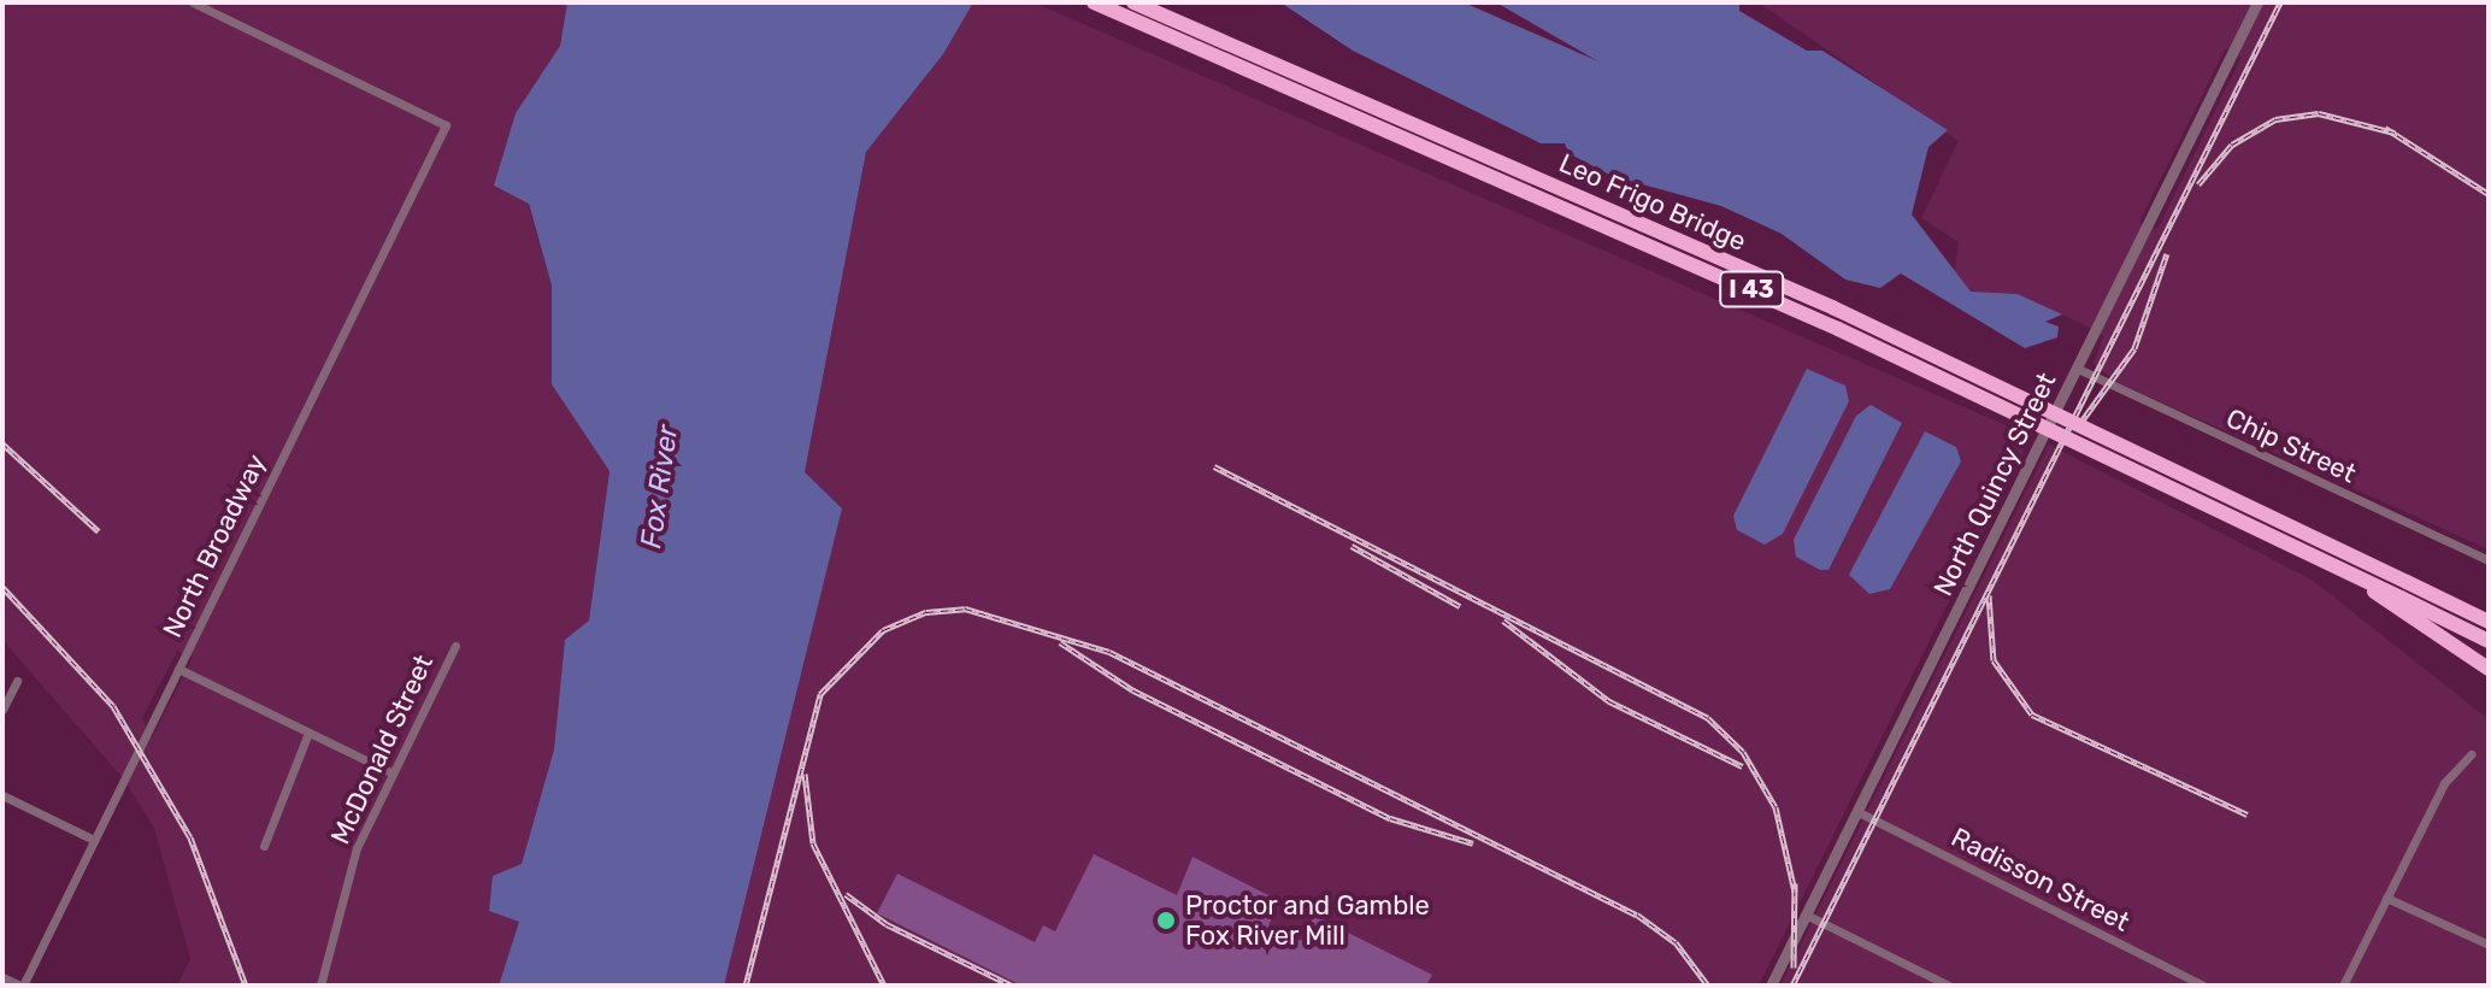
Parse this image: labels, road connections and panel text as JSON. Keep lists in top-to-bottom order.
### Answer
{
  "streets": {
    "highway": ["Leo Frigo Bridge", "I 43"],
    "street": [
      "Chip Street",
      "North Quincy Street",
      "North Broadway",
      "McDonald Street",
      "Radisson Street"
    ]
  },
  "crossings": [
    ["Chip Street", "North Quincy Street"],
    ["North Quincy Street", "Radisson Street"]
  ],
  "water": ["Fox River"],
  "places": ["Proctor and Gamble Fox River Mill"]
}
